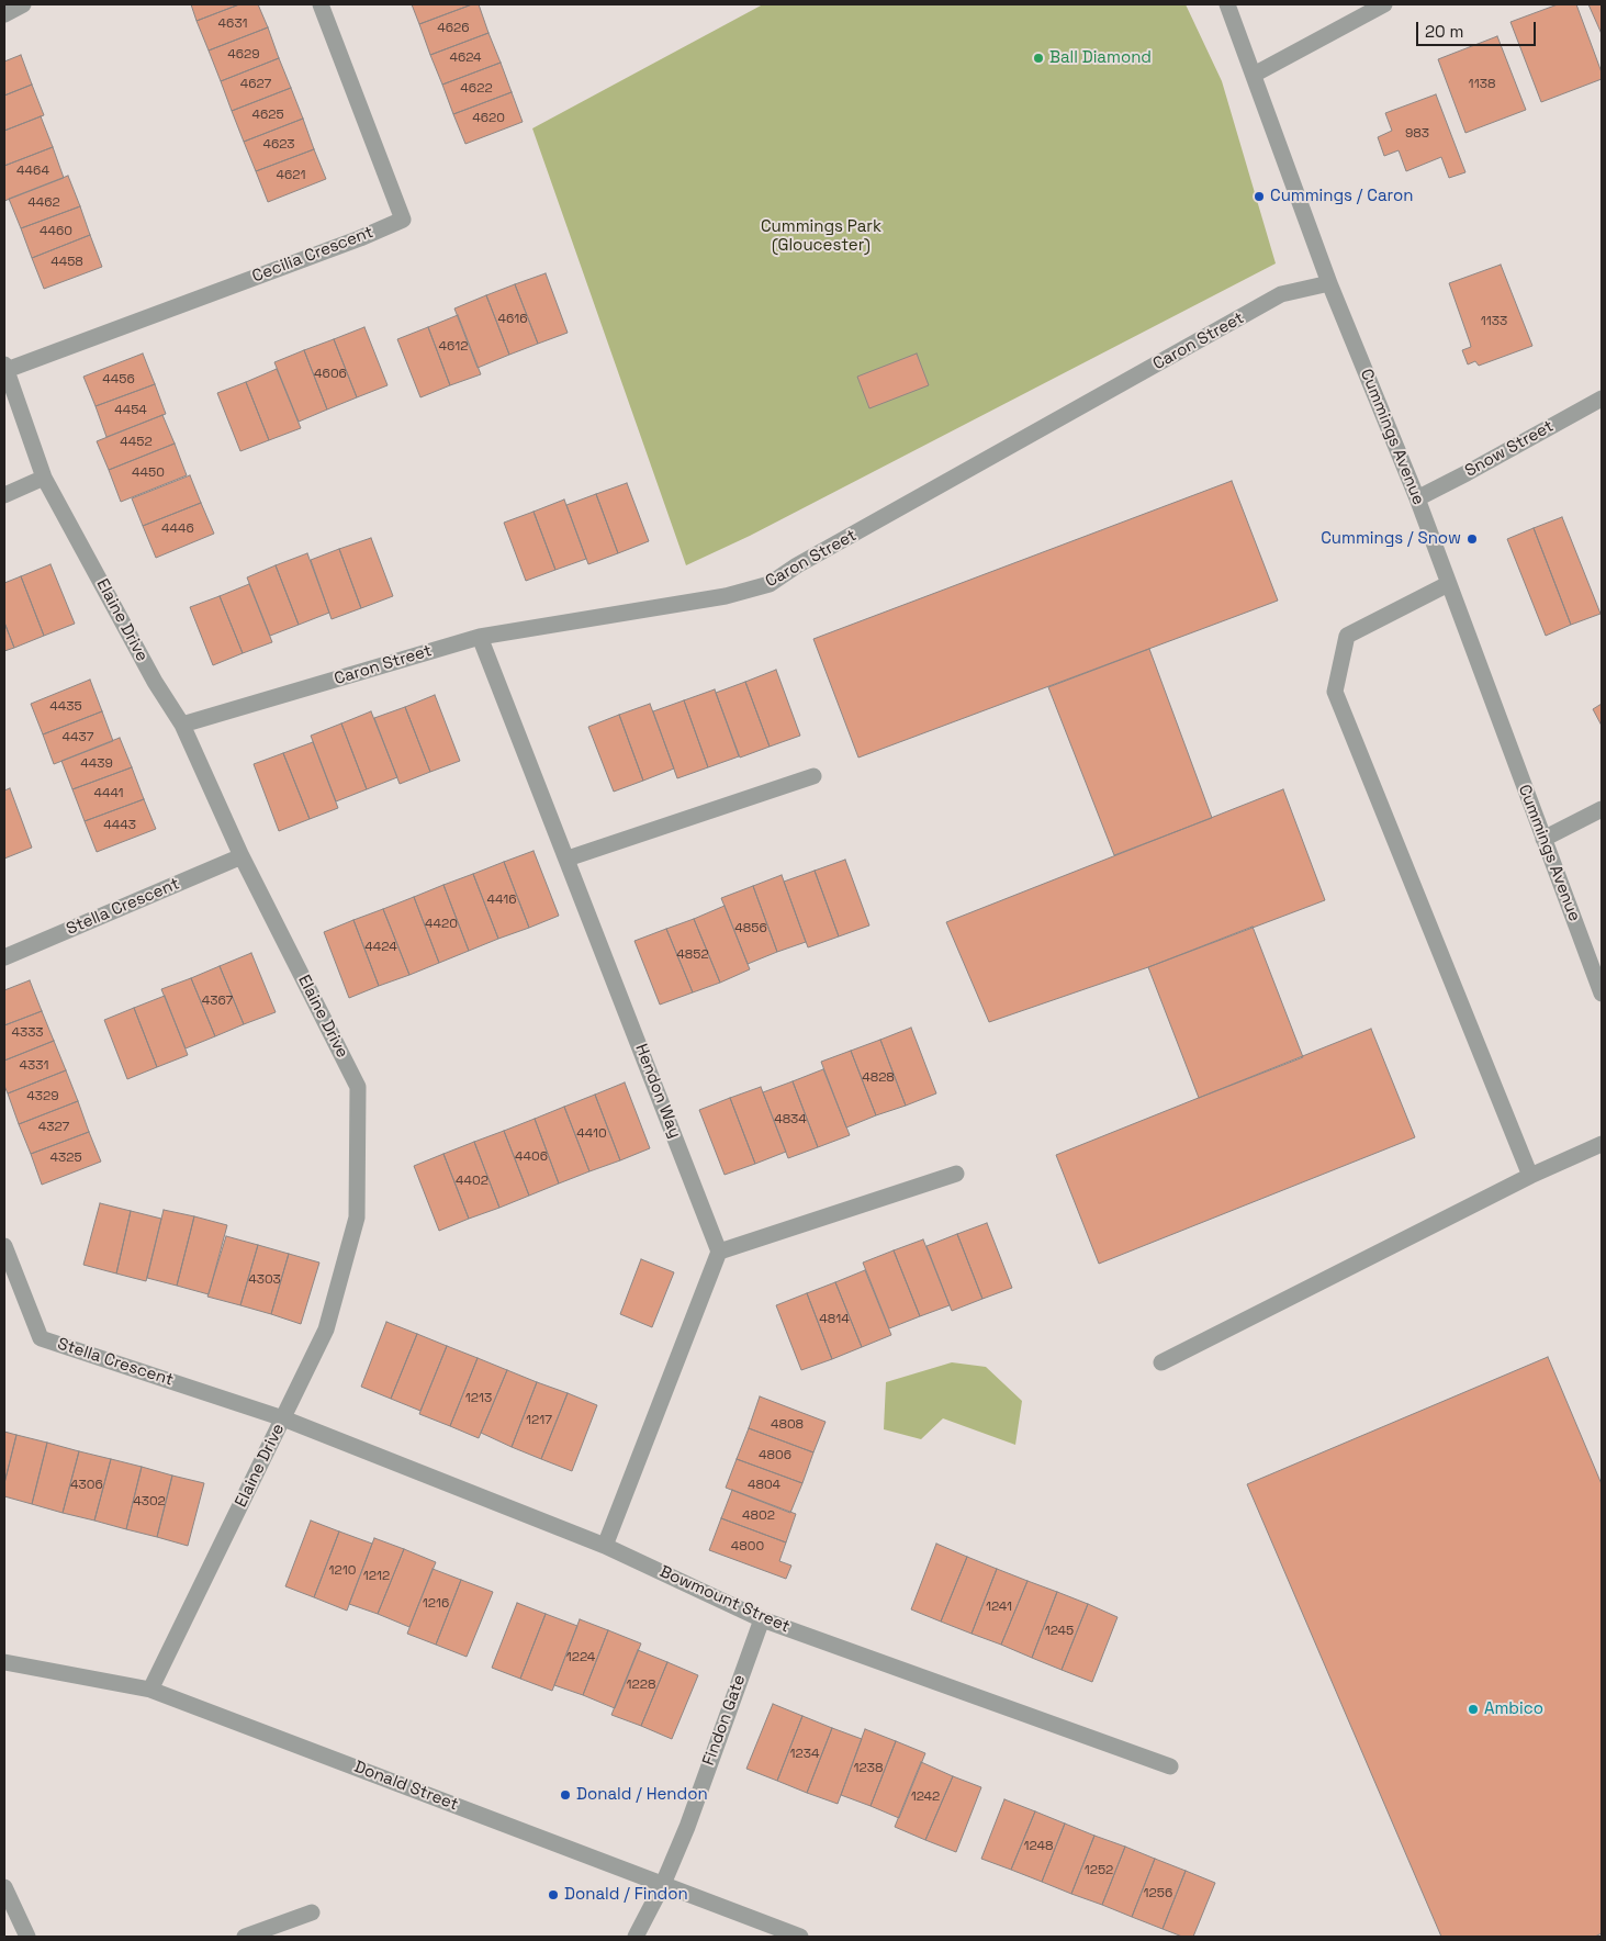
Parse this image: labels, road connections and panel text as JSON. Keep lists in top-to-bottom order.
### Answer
{
  "streets": {
    "street": [
      "Cecilia Crescent",
      "Caron Street",
      "Cummings Avenue",
      "Snow Street",
      "Elaine Drive",
      "Stella Crescent",
      "Hendon Way",
      "Bowmount Street",
      "Findon Gate",
      "Donald Street"
    ]
  },
  "crossings": [
    ["Cecilia Crescent", "Elaine Drive"],
    ["Caron Street", "Cummings Avenue"],
    ["Caron Street", "Elaine Drive"],
    ["Caron Street", "Hendon Way"],
    ["Cummings Avenue", "Snow Street"],
    ["Elaine Drive", "Stella Crescent"],
    ["Elaine Drive", "Bowmount Street"],
    ["Elaine Drive", "Donald Street"],
    ["Stella Crescent", "Bowmount Street"],
    ["Bowmount Street", "Findon Gate"],
    ["Findon Gate", "Donald Street"]
  ],
  "parks": ["Cummings Park (Gloucester)"],
  "places": [
    "Ball Diamond",
    "Cummings / Caron",
    "Cummings / Snow",
    "Ambico",
    "Donald / Hendon",
    "Donald / Findon"
  ],
  "house_numbers": [
    "4631",
    "4626",
    "4629",
    "4624",
    "4627",
    "1138",
    "4622",
    "4625",
    "4620",
    "983",
    "4623",
    "4464",
    "4621",
    "4462",
    "4460",
    "4458",
    "4616",
    "1133",
    "4612",
    "4606",
    "4456",
    "4454",
    "4452",
    "4450",
    "4446",
    "4435",
    "4437",
    "4439",
    "4441",
    "4443",
    "4416",
    "4420",
    "4856",
    "4424",
    "4852",
    "4367",
    "4333",
    "4331",
    "4828",
    "4329",
    "4834",
    "4327",
    "4410",
    "4406",
    "4325",
    "4402",
    "4303",
    "4814",
    "1213",
    "1217",
    "4808",
    "4806",
    "4306",
    "4804",
    "4302",
    "4802",
    "4800",
    "1210",
    "1212",
    "1216",
    "1241",
    "1245",
    "1224",
    "1228",
    "1234",
    "1238",
    "1242",
    "1248",
    "1252",
    "1256"
  ],
  "scale_bar": "20 m"
}
